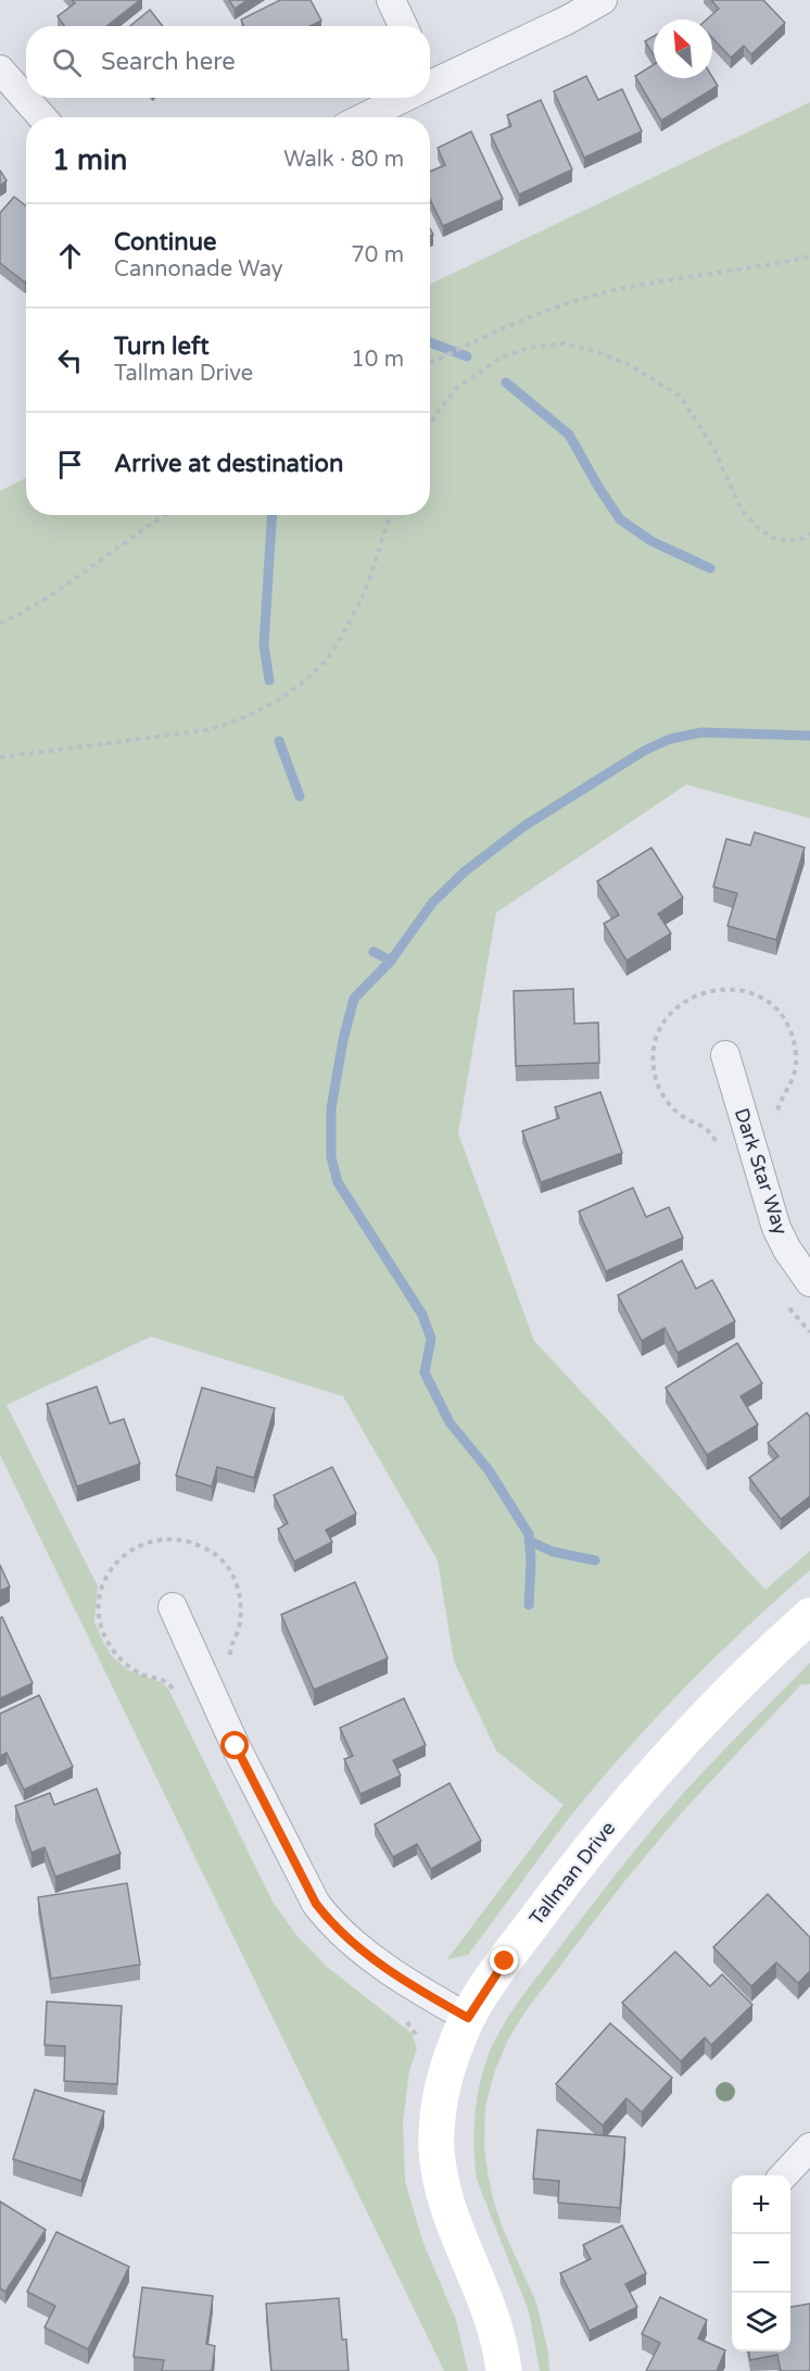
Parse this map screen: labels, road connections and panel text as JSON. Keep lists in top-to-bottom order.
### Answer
{
  "streets": {
    "street": ["Dark Star Way", "Tallman Drive"]
  },
  "north": "top left",
  "page": {
    "search": "Search here",
    "heading": ["1 min", "Walk · 80 m"],
    "list": [
      ["Continue", "Cannonade Way", "70 m"],
      ["Turn left", "Tallman Drive", "10 m"],
      "Arrive at destination"
    ],
    "map_buttons": ["+", "−"]
  }
}
